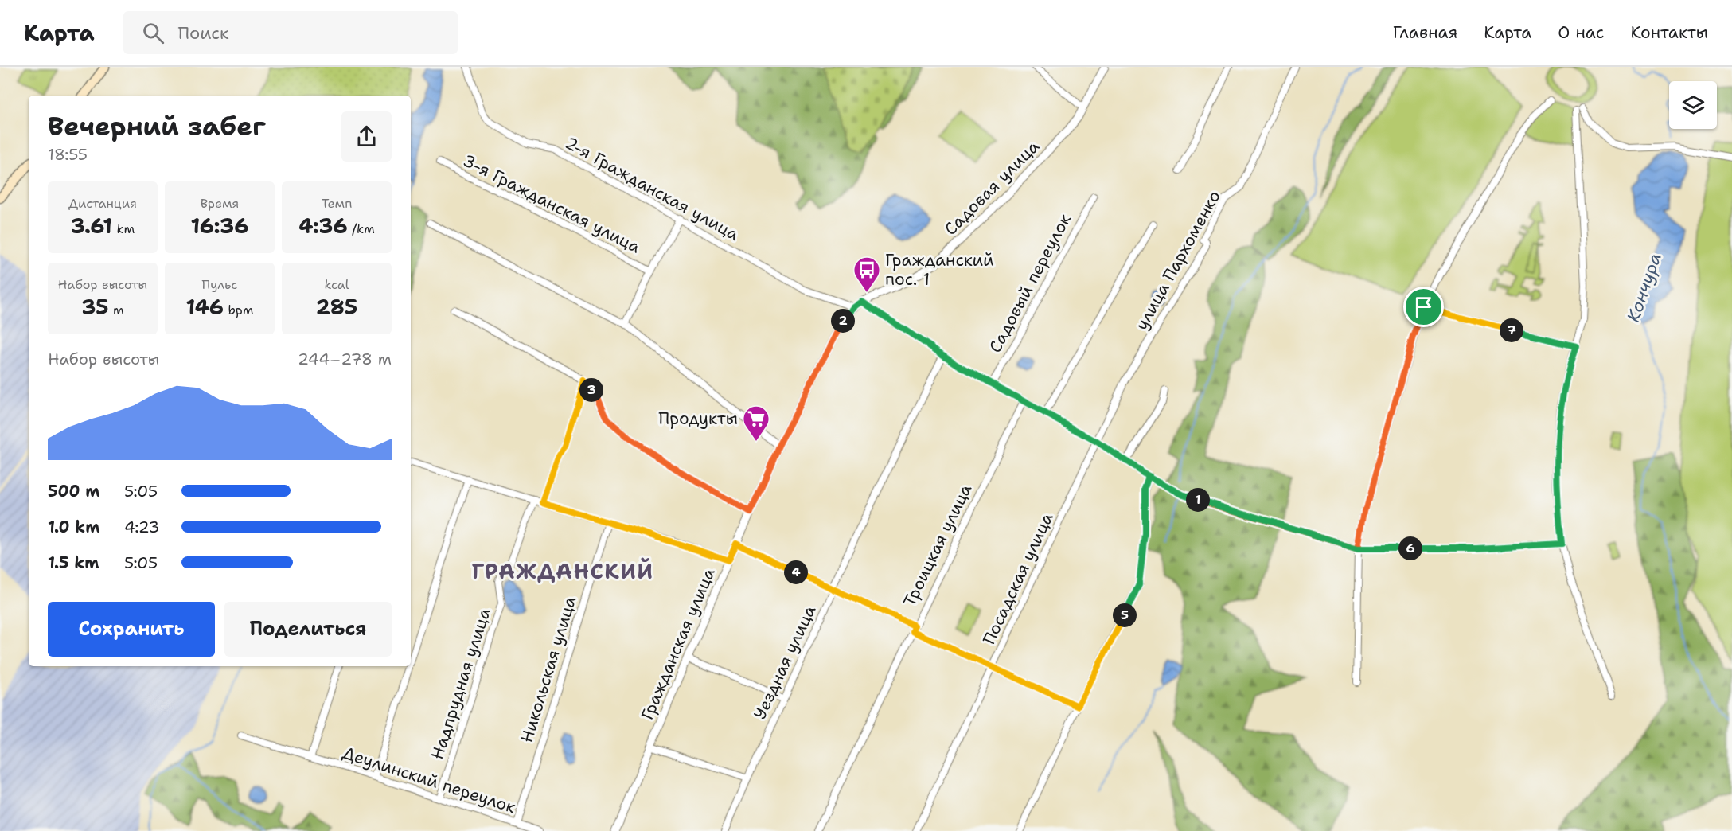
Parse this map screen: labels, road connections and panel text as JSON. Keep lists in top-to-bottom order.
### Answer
{
  "streets": {
    "street": [
      "Садовая улица",
      "2-я Гражданская улица",
      "3-я Гражданская улица",
      "улица Пархоменко",
      "Садовый переулок",
      "Троицкая улица",
      "Посадская улица",
      "Гражданская улица",
      "Уездная улица",
      "Никольская улица",
      "Надпрудная улица",
      "Деулинский переулок"
    ]
  },
  "crossings": [
    ["Садовая улица", "2-я Гражданская улица"],
    ["Садовая улица", "Гражданская улица"],
    ["улица Пархоменко", "Посадская улица"],
    ["Никольская улица", "Деулинский переулок"],
    ["Надпрудная улица", "Деулинский переулок"]
  ],
  "districts": ["ГРАЖДАНСКИЙ"],
  "water": ["Кончура"],
  "places": {
    "bus stop": ["Гражданский пос. 1"],
    "supermarket": ["Продукты"]
  },
  "page": {
    "header": "Карта",
    "search": "Поиск",
    "nav": [
      "Главная",
      "Карта",
      "О нас",
      "Контакты"
    ],
    "heading": ["Вечерний забег", "18:55"],
    "stats": [
      ["Дистанция", "3.61 km"],
      ["Время", "16:36"],
      ["Темп", "4:36 /km"],
      ["Набор высоты", "35 m"],
      ["Пульс", "146 bpm"],
      ["kcal", "285"]
    ],
    "pins": [
      "2",
      "7",
      "3",
      "1",
      "6",
      "4",
      "5"
    ],
    "chart": ["Набор высоты", "244–278 m"],
    "list": [
      {
        "name": "500 m",
        "note": "5:05"
      },
      {
        "name": "1.0 km",
        "note": "4:23"
      },
      {
        "name": "1.5 km",
        "note": "5:05"
      }
    ],
    "buttons": ["Сохранить", "Поделиться"]
  }
}
